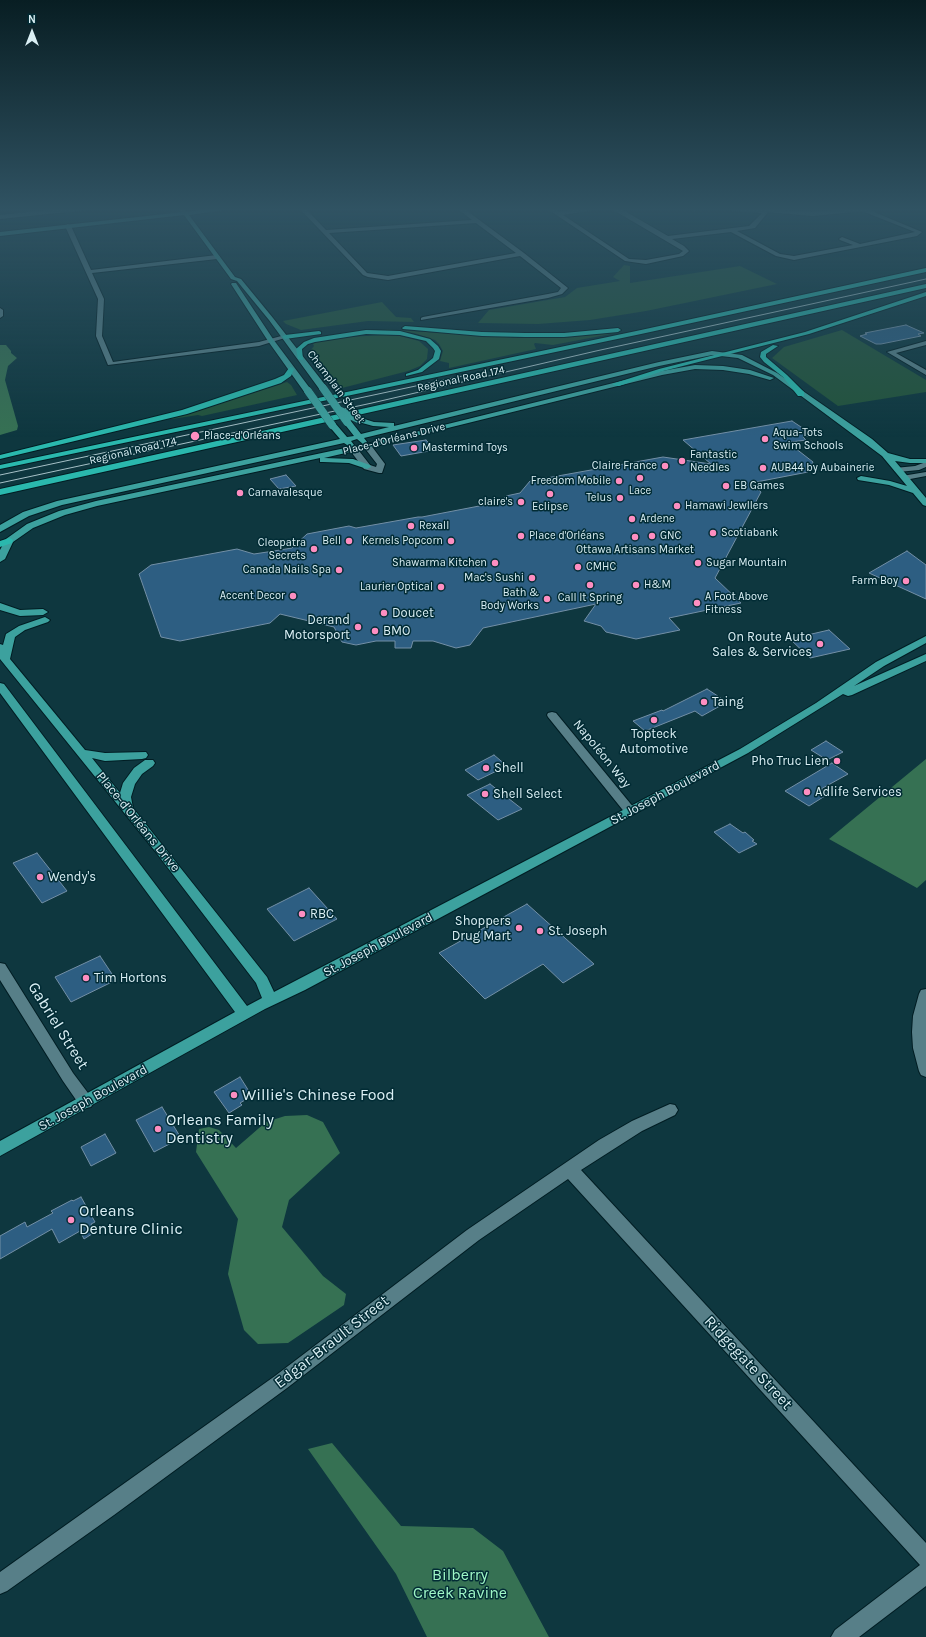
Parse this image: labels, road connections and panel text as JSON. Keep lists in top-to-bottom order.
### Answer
{
  "streets": {
    "highway": ["Regional Road 174"],
    "main road": ["Champlain Street", "Place-d'Orléans Drive", "St. Joseph Boulevard"],
    "street": [
      "Napoléon Way",
      "Gabriel Street",
      "Edgar-Brault Street",
      "Ridgegate Street"
    ]
  },
  "crossings": [
    ["Champlain Street", "Place-d'Orléans Drive"],
    ["Place-d'Orléans Drive", "St. Joseph Boulevard"],
    ["Napoléon Way", "St. Joseph Boulevard"],
    ["St. Joseph Boulevard", "Gabriel Street"],
    ["Edgar-Brault Street", "Ridgegate Street"]
  ],
  "parks": ["Bilberry Creek Ravine"],
  "places": [
    "Place-d'Orléans",
    "Aqua-Tots Swim Schools",
    "Mastermind Toys",
    "Fantastic Needles",
    "Claire France",
    "AUB44 by Aubainerie",
    "Lace",
    "Freedom Mobile",
    "EB Games",
    "Carnavalesque",
    "Eclipse",
    "Telus",
    "claire's",
    "Hamawi Jewllers",
    "Ardene",
    "Rexall",
    "Scotiabank",
    "Place d'Orléans",
    "GNC",
    "Ottawa Artisans Market",
    "Bell",
    "Kernels Popcorn",
    "Cleopatra Secrets",
    "Shawarma Kitchen",
    "Sugar Mountain",
    "CMHC",
    "Canada Nails Spa",
    "Mac's Sushi",
    "Farm Boy",
    "Call It Spring",
    "H&M",
    "Laurier Optical",
    "Accent Decor",
    "Bath & Body Works",
    "A Foot Above Fitness",
    "Doucet",
    "Derand Motorsport",
    "BMO",
    "On Route Auto Sales & Services",
    "Taing",
    "Topteck Automotive",
    "Pho Truc Lien",
    "Shell",
    "Adlife Services",
    "Shell Select",
    "Wendy's",
    "RBC",
    "Shoppers Drug Mart",
    "St. Joseph",
    "Tim Hortons",
    "Willie's Chinese Food",
    "Orleans Family Dentistry",
    "Orleans Denture Clinic"
  ],
  "north": "top"
}
